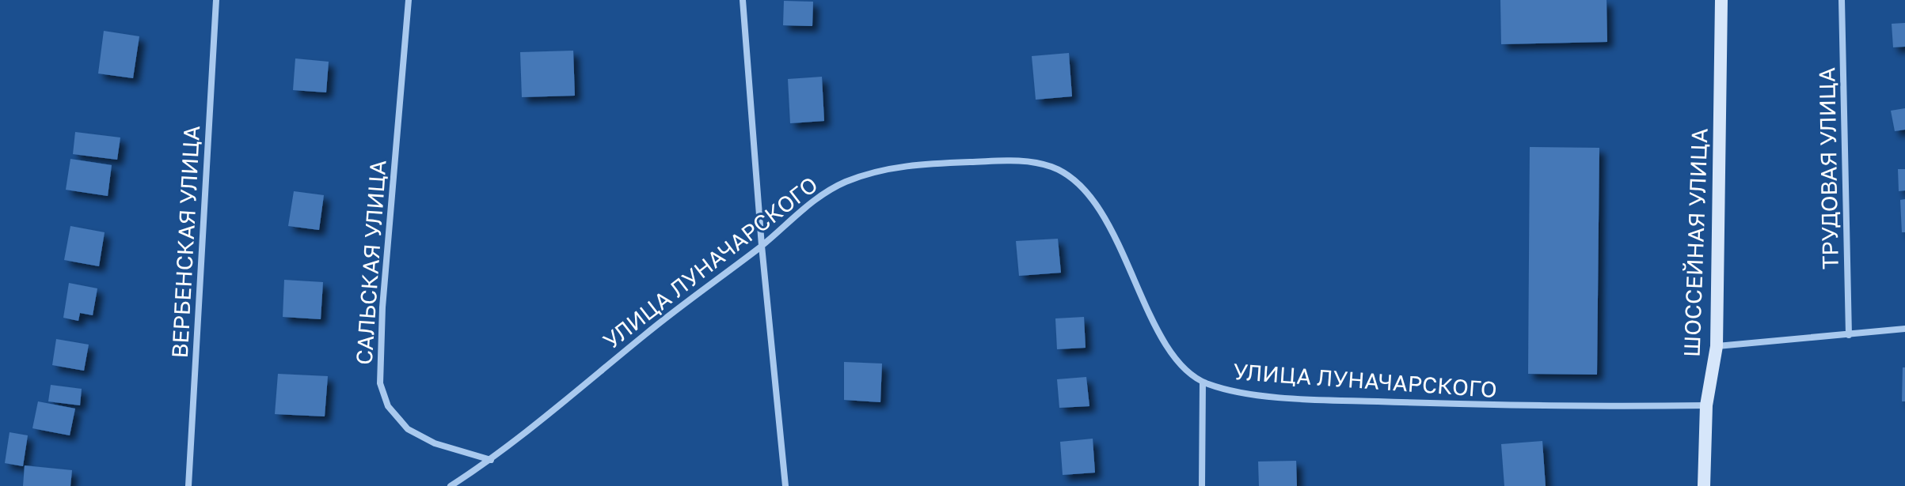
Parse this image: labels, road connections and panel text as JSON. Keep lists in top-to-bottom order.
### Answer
{
  "streets": {
    "main road": ["ШОССЕЙНАЯ УЛИЦА"],
    "street": [
      "ТРУДОВАЯ УЛИЦА",
      "ВЕРБЕНСКАЯ УЛИЦА",
      "САЛЬСКАЯ УЛИЦА",
      "УЛИЦА ЛУНАЧАРСКОГО"
    ]
  },
  "crossings": [
    ["ШОССЕЙНАЯ УЛИЦА", "УЛИЦА ЛУНАЧАРСКОГО"],
    ["САЛЬСКАЯ УЛИЦА", "УЛИЦА ЛУНАЧАРСКОГО"]
  ]
}
